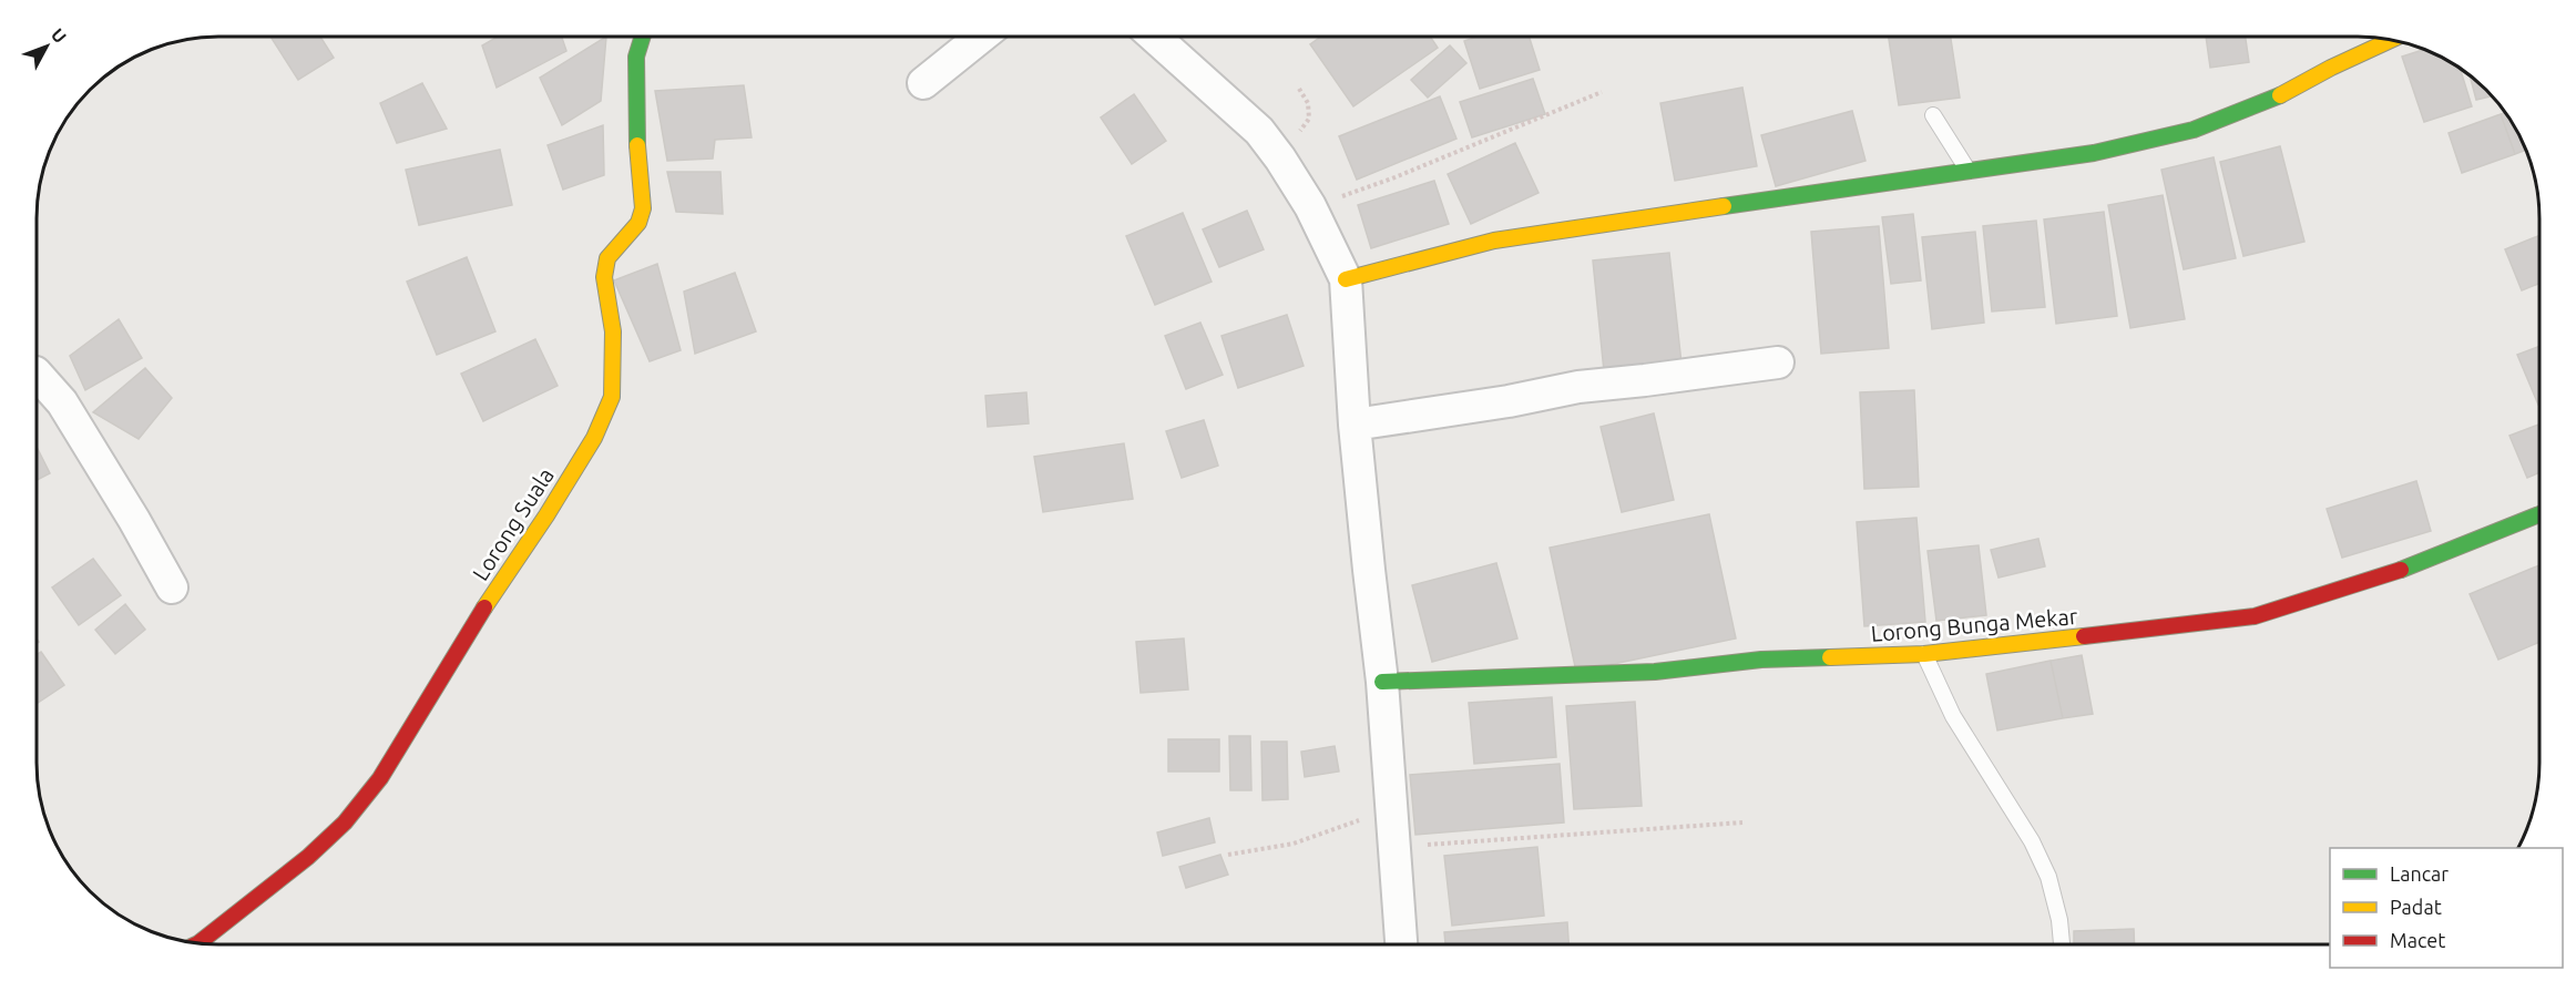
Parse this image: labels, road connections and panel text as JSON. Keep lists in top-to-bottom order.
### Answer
{
  "streets": {
    "street": ["Lorong Suala", "Lorong Bunga Mekar"]
  },
  "legend": ["Lancar", "Padat", "Macet"],
  "north": "top right"
}
